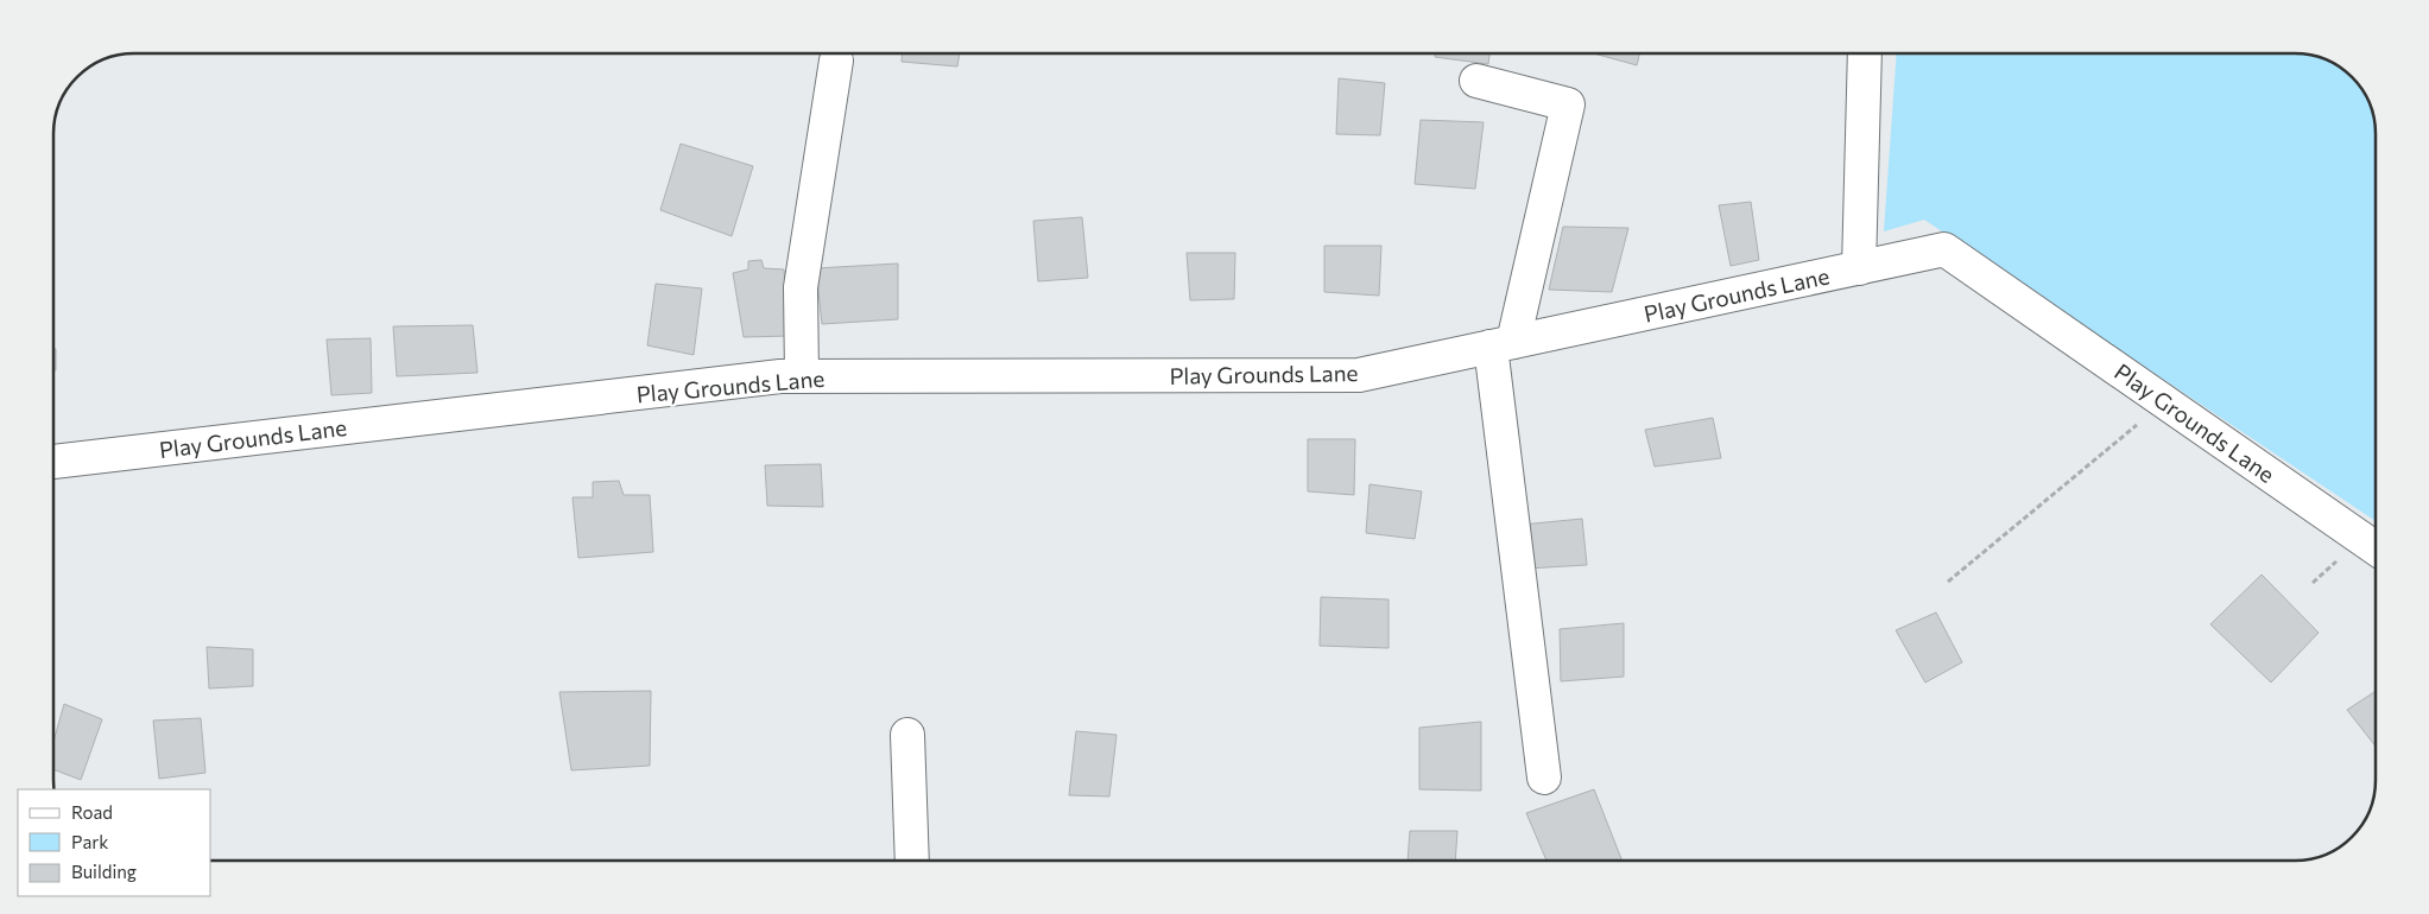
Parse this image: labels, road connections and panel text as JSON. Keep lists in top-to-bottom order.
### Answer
{
  "streets": {
    "street": ["Play Grounds Lane"]
  },
  "legend": ["Road", "Park", "Building"]
}
